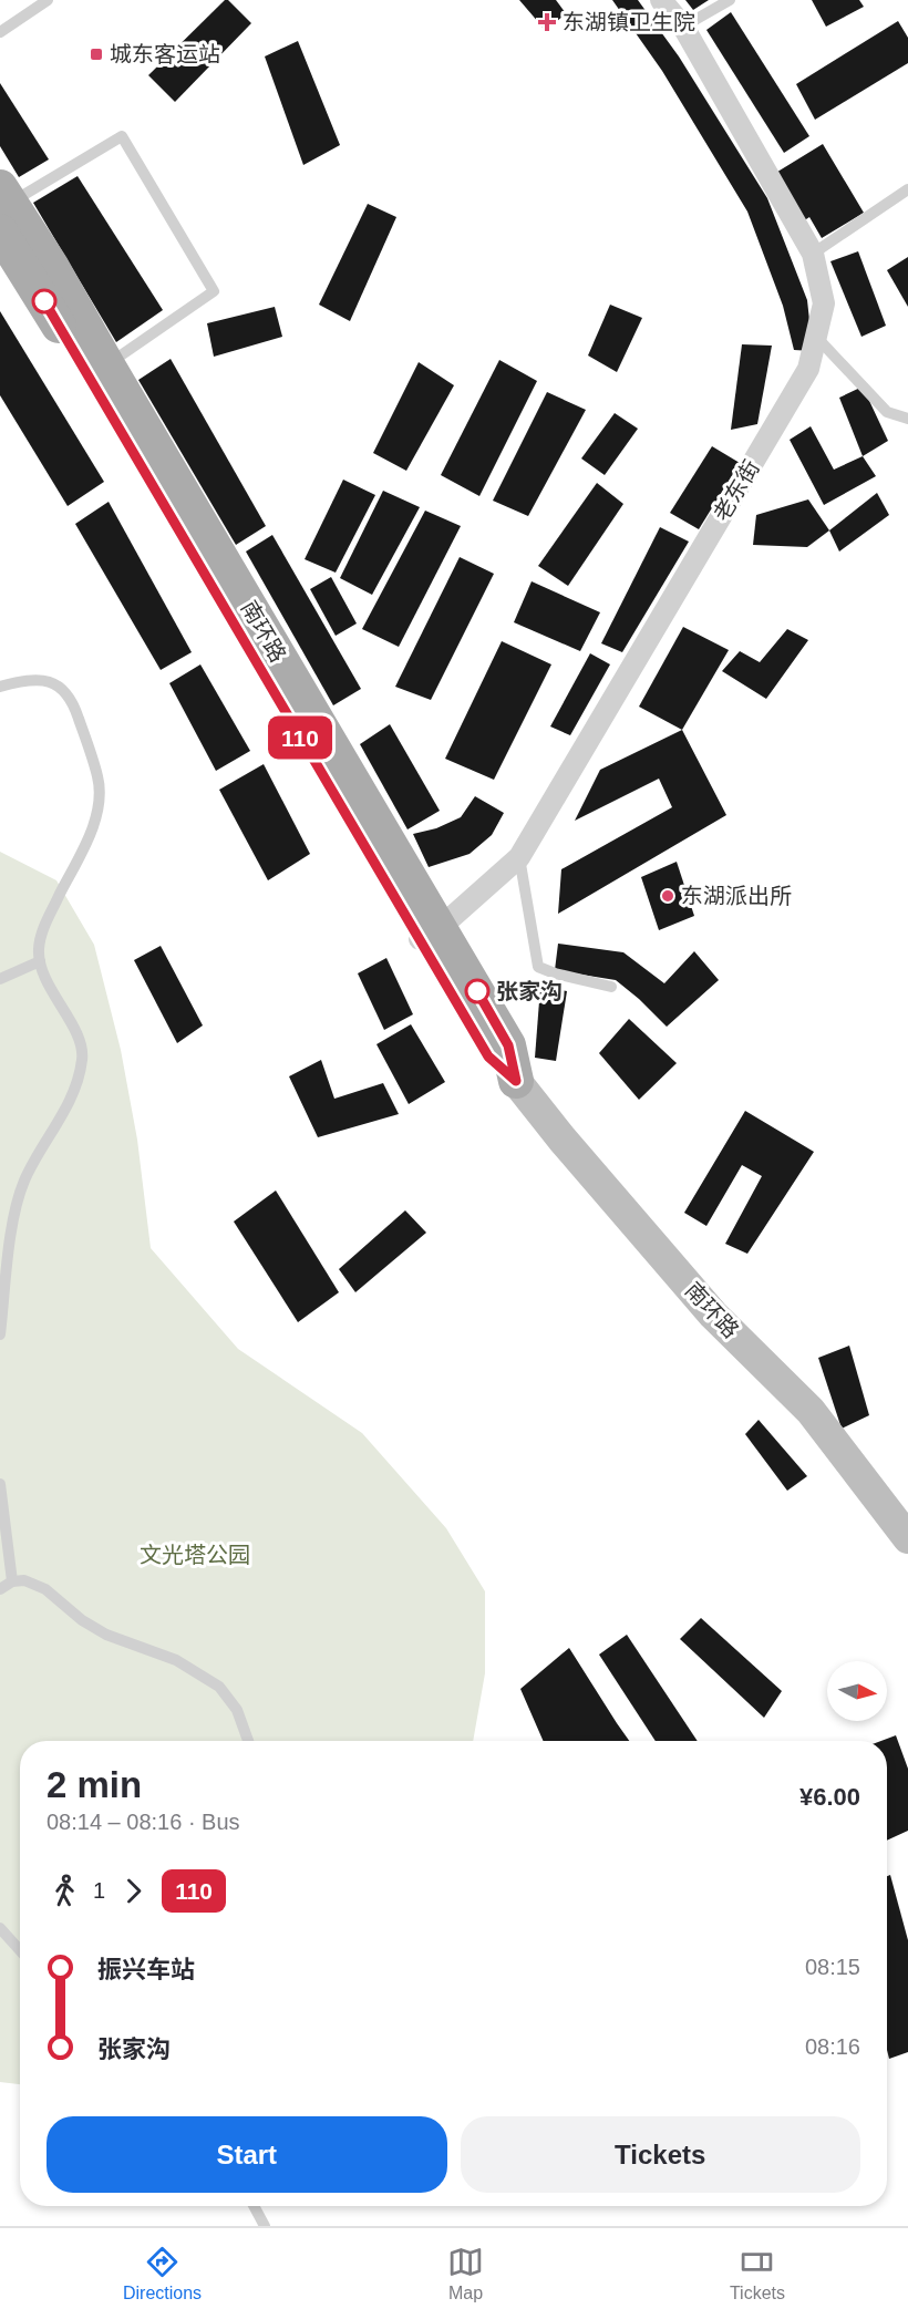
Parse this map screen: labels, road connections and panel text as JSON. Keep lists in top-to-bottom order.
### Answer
{
  "streets": {
    "main road": ["南环路"],
    "street": ["老东街"]
  },
  "crossings": [
    ["老东街", "南环路"]
  ],
  "parks": ["文光塔公园"],
  "places": {
    "health": ["东湖镇卫生院"],
    "transit": ["城东客运站"],
    "other": ["东湖派出所", "张家沟"]
  },
  "lines": ["bus line 110"],
  "north": "right",
  "page": {
    "on_map": "110",
    "heading": ["2 min", "08:14 – 08:16 · Bus", "¥6.00"],
    "legs": ["1", "110"],
    "list": [
      {
        "name": "振兴车站",
        "value": "08:15"
      },
      {
        "name": "张家沟",
        "value": "08:16"
      }
    ],
    "buttons": ["Start", "Tickets"],
    "tabs": ["Directions", "Map", "Tickets"]
  }
}
